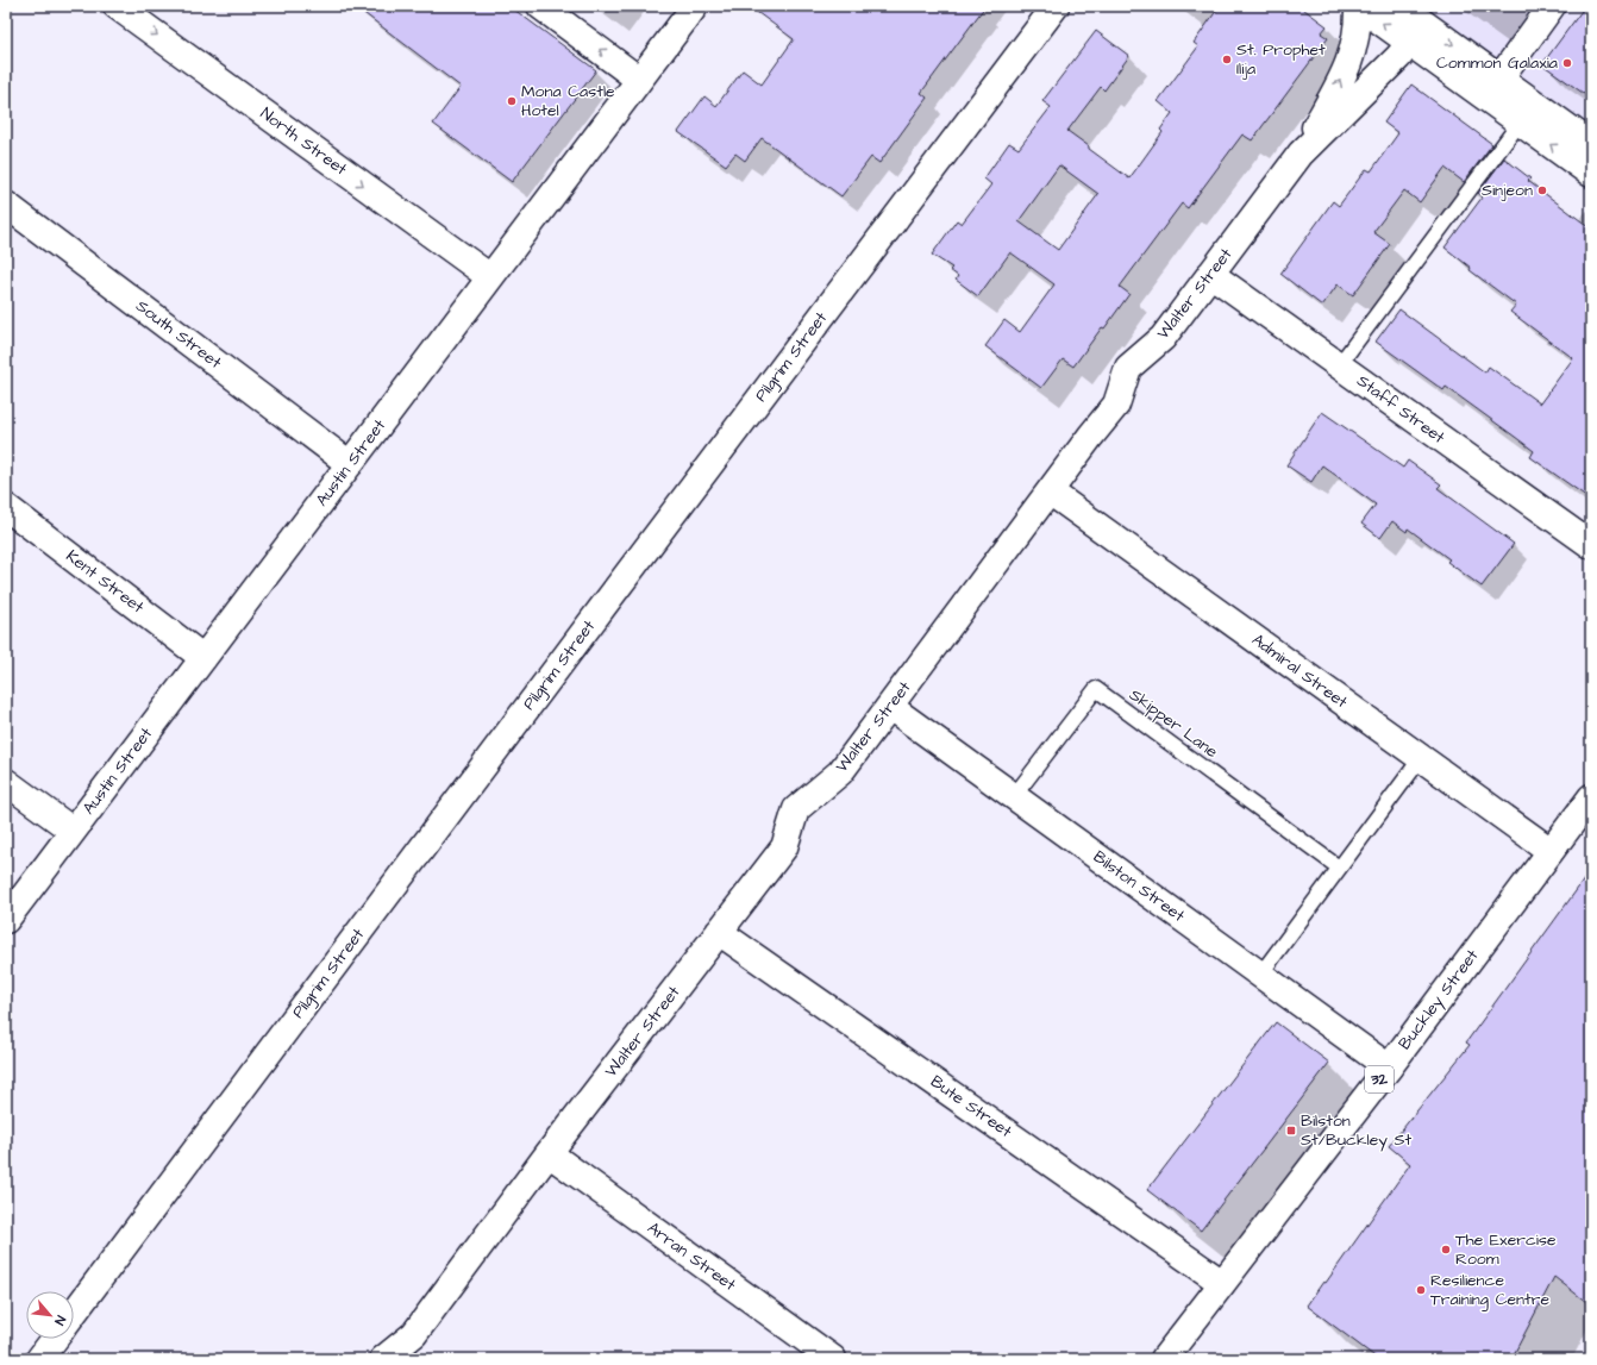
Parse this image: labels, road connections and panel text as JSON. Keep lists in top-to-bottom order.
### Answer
{
  "streets": {
    "street": [
      "North Street",
      "Walter Street",
      "South Street",
      "Pilgrim Street",
      "Staff Street",
      "Austin Street",
      "Kent Street",
      "Admiral Street",
      "Bilston Street",
      "Buckley Street",
      "32",
      "Bute Street",
      "Arran Street"
    ],
    "lane": ["Skipper Lane"]
  },
  "crossings": [
    ["North Street", "Austin Street"],
    ["Walter Street", "Staff Street"],
    ["Walter Street", "Admiral Street"],
    ["Walter Street", "Bilston Street"],
    ["Walter Street", "Bute Street"],
    ["Walter Street", "Arran Street"],
    ["South Street", "Austin Street"],
    ["Austin Street", "Kent Street"],
    ["Admiral Street", "Buckley Street"],
    ["Skipper Lane", "Bilston Street"],
    ["Bilston Street", "Buckley Street"],
    ["Buckley Street", "Bute Street"]
  ],
  "one_way": ["North Street"],
  "places": {
    "other": [
      "St. Prophet Ilija",
      "Common Galaxia",
      "Mona Castle Hotel",
      "Sinjeon",
      "The Exercise Room",
      "Resilience Training Centre"
    ],
    "transit": ["Bilston St/Buckley St"]
  },
  "north": "bottom right"
}
